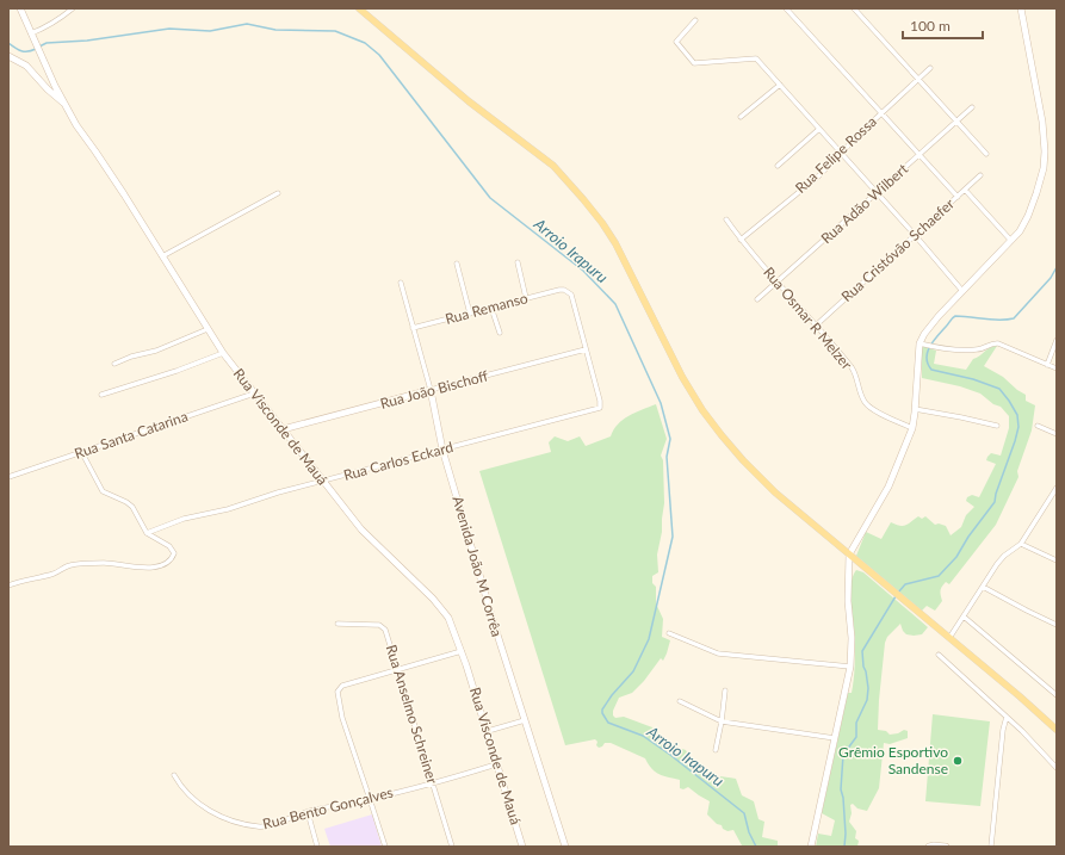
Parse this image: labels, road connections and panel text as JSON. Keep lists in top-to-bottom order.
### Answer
{
  "streets": {
    "street": [
      "Rua Felipe Rossa",
      "Rua Adão Wilbert",
      "Rua Cristóvão Schaefer",
      "Rua Remanso",
      "Rua Osmar R Melzer",
      "Rua João Bischoff",
      "Rua Visconde de Mauá",
      "Rua Santa Catarina",
      "Rua Carlos Eckard",
      "Avenida João M Corrêa",
      "Rua Anselmo Schreiner",
      "Rua Bento Gonçalves"
    ]
  },
  "crossings": [
    ["Rua Felipe Rossa", "Rua Osmar R Melzer"],
    ["Rua Adão Wilbert", "Rua Osmar R Melzer"],
    ["Rua Cristóvão Schaefer", "Rua Osmar R Melzer"],
    ["Rua Remanso", "Rua João Bischoff"],
    ["Rua Remanso", "Rua Carlos Eckard"],
    ["Rua Remanso", "Avenida João M Corrêa"],
    ["Rua João Bischoff", "Rua Visconde de Mauá"],
    ["Rua João Bischoff", "Rua Carlos Eckard"],
    ["Rua João Bischoff", "Avenida João M Corrêa"],
    ["Rua Visconde de Mauá", "Rua Santa Catarina"],
    ["Rua Visconde de Mauá", "Rua Carlos Eckard"],
    ["Rua Visconde de Mauá", "Rua Bento Gonçalves"],
    ["Rua Carlos Eckard", "Avenida João M Corrêa"],
    ["Rua Anselmo Schreiner", "Rua Bento Gonçalves"]
  ],
  "water": ["Arroio Irapuru"],
  "places": ["Grêmio Esportivo Sandense"],
  "scale_bar": "100 m"
}
